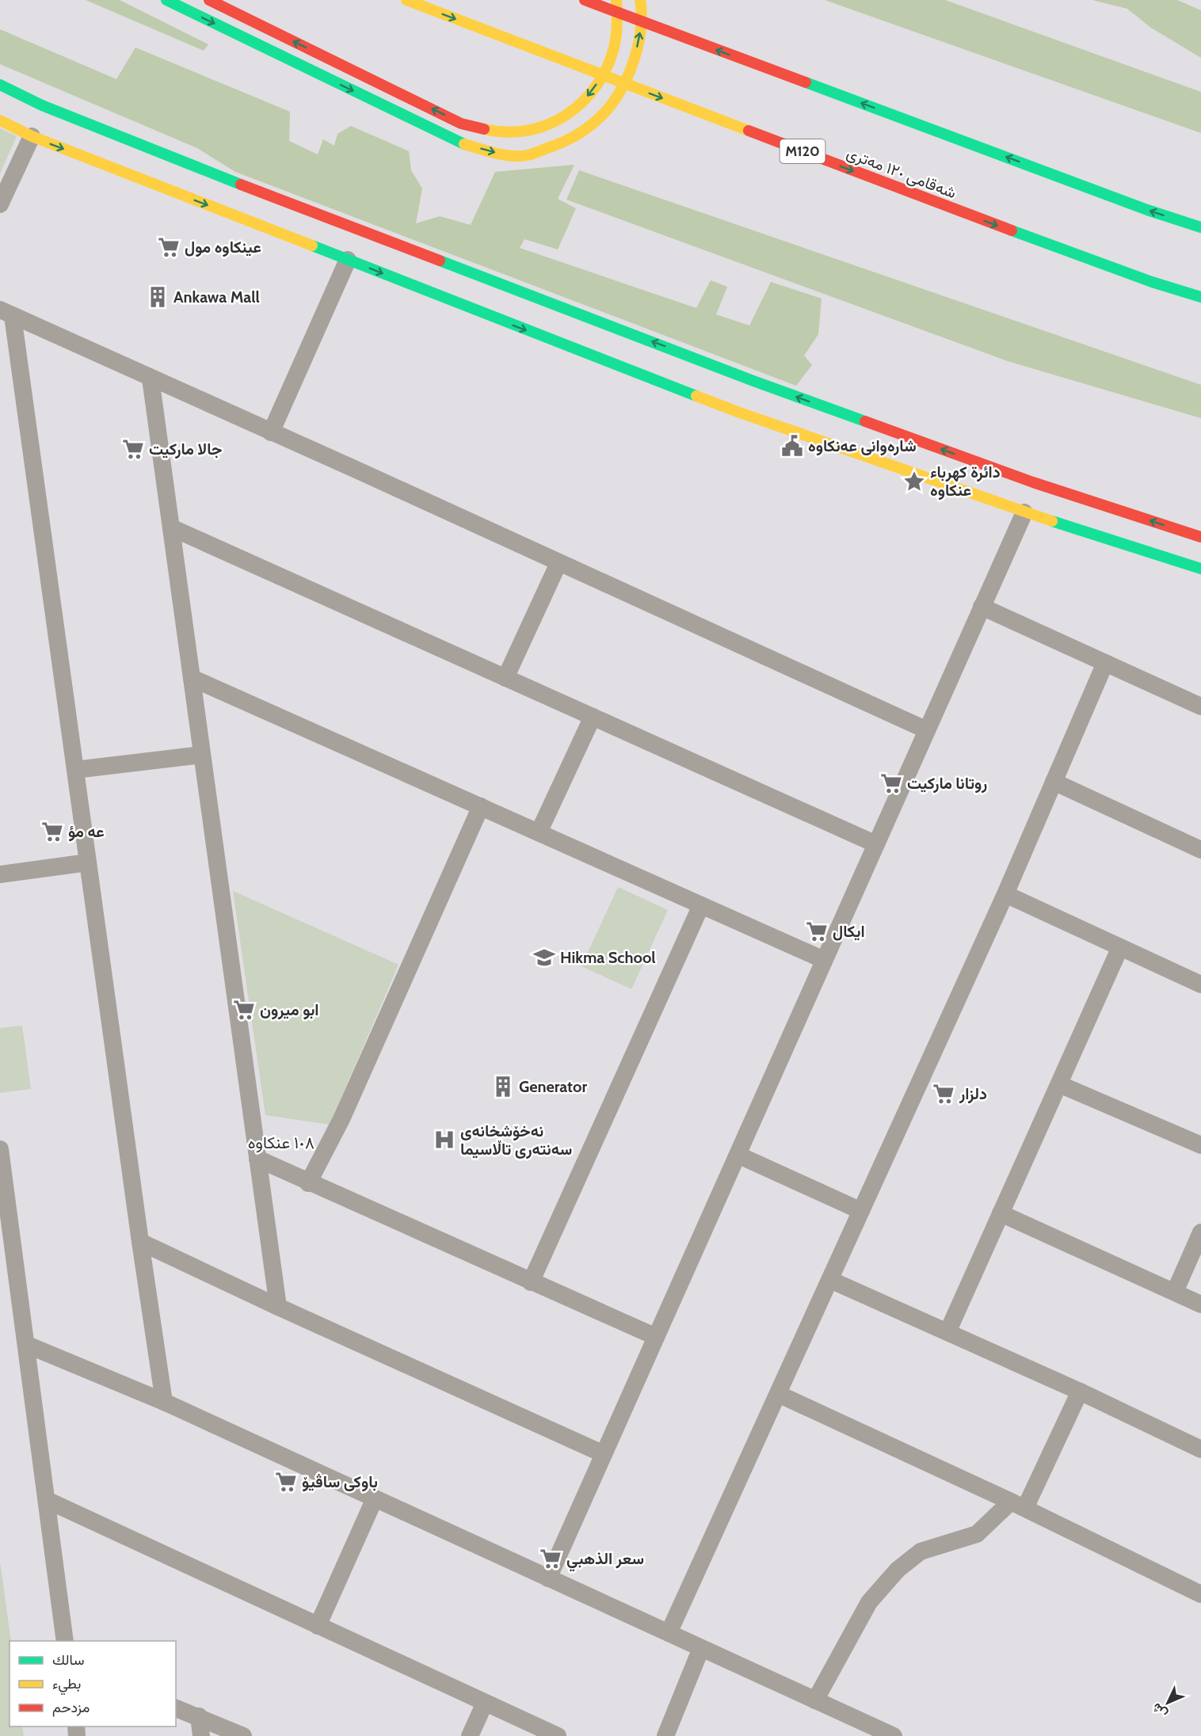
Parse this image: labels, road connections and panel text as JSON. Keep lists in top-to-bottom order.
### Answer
{
  "streets": {
    "main road": ["M120", "شەقامی ١٢٠ مەتری"]
  },
  "districts": ["١٠٨ عنکاوە"],
  "places": {
    "supermarket": [
      "عينكاوه مول",
      "جالا ماركيت",
      "روتانا ماركيت",
      "عه مؤ",
      "ايكال",
      "ابو ميرون",
      "دلزار",
      "باوکی ساڤیۆ",
      "سعر الذهبي"
    ],
    "building": ["Ankawa Mall", "Generator"],
    "public building": ["شارەوانی عەنکاوە"],
    "place": ["دائرة كهرباء عنكاوه"],
    "school or university": ["Hikma School"],
    "hospital": ["نەخۆشخانەی سەنتەری تاڵاسیما"]
  },
  "legend": ["سالك", "بطيء", "مزدحم"],
  "north": "bottom left"
}
